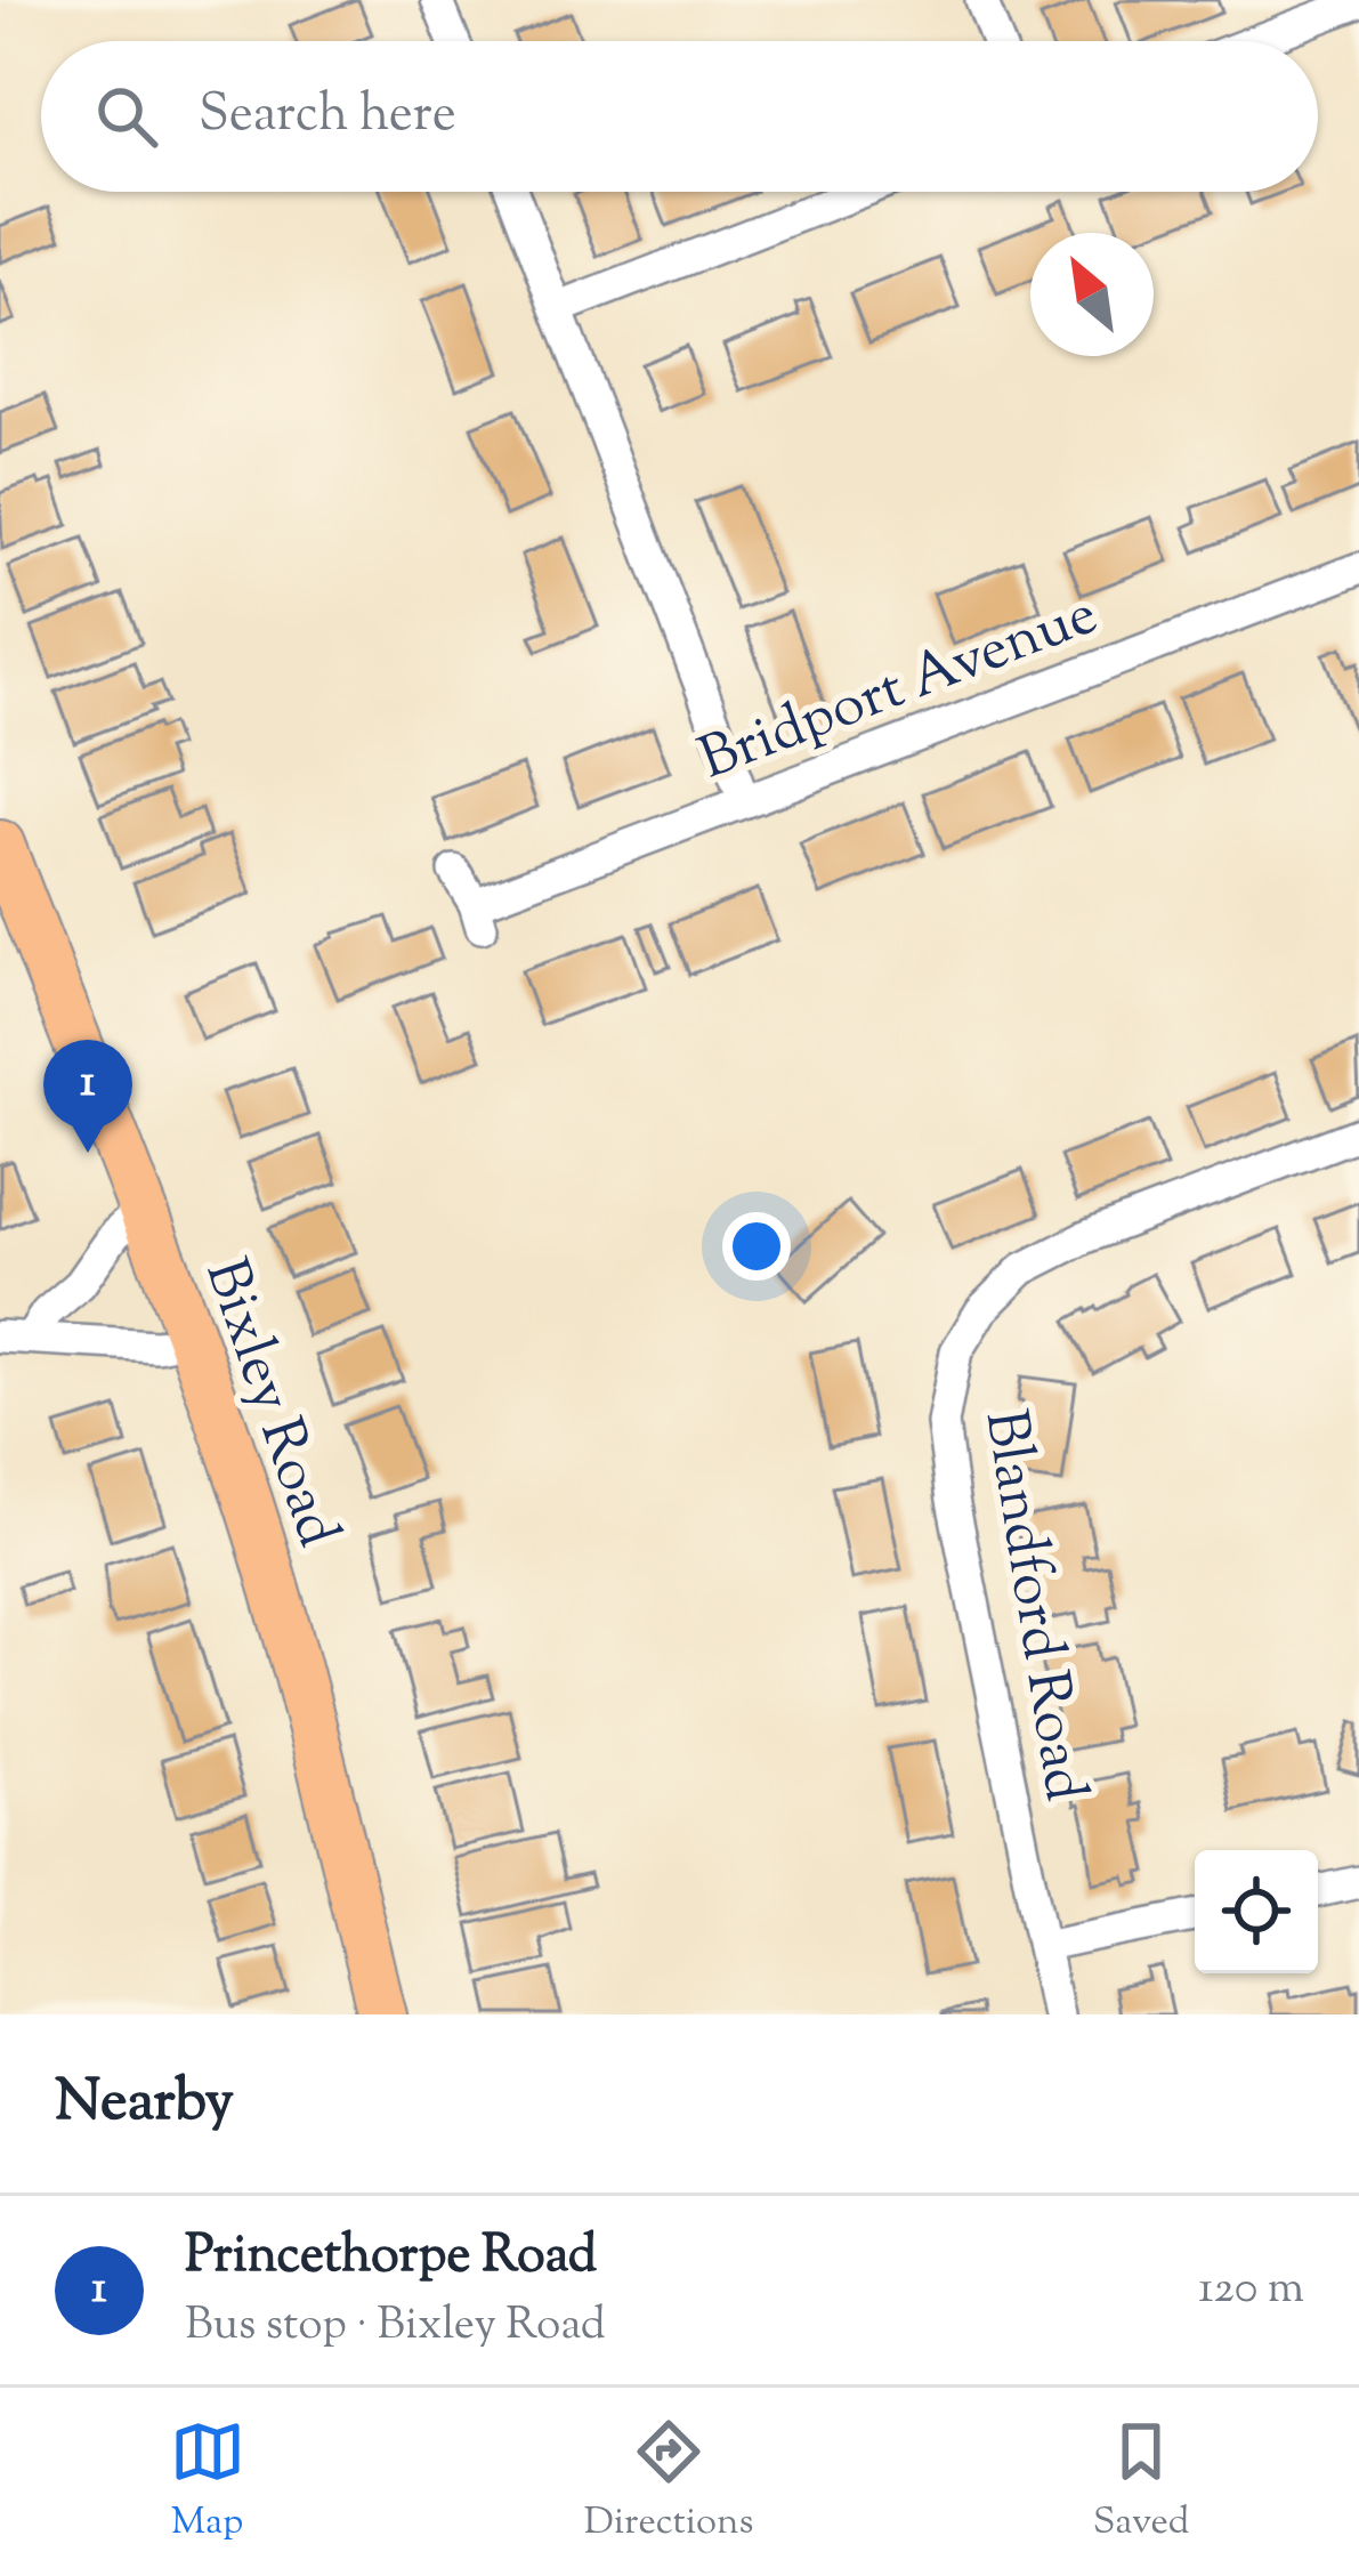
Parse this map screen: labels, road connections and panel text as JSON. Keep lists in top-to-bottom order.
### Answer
{
  "streets": {
    "main road": ["Bixley Road"],
    "street": ["Bridport Avenue", "Blandford Road"]
  },
  "north": "top left",
  "page": {
    "search": "Search here",
    "pins": "1",
    "heading": "Nearby",
    "list": [
      {
        "mark": "1",
        "name": "Princethorpe Road",
        "note": "Bus stop · Bixley Road",
        "value": "120 m"
      }
    ],
    "nav": ["Map", "Directions", "Saved"]
  }
}
